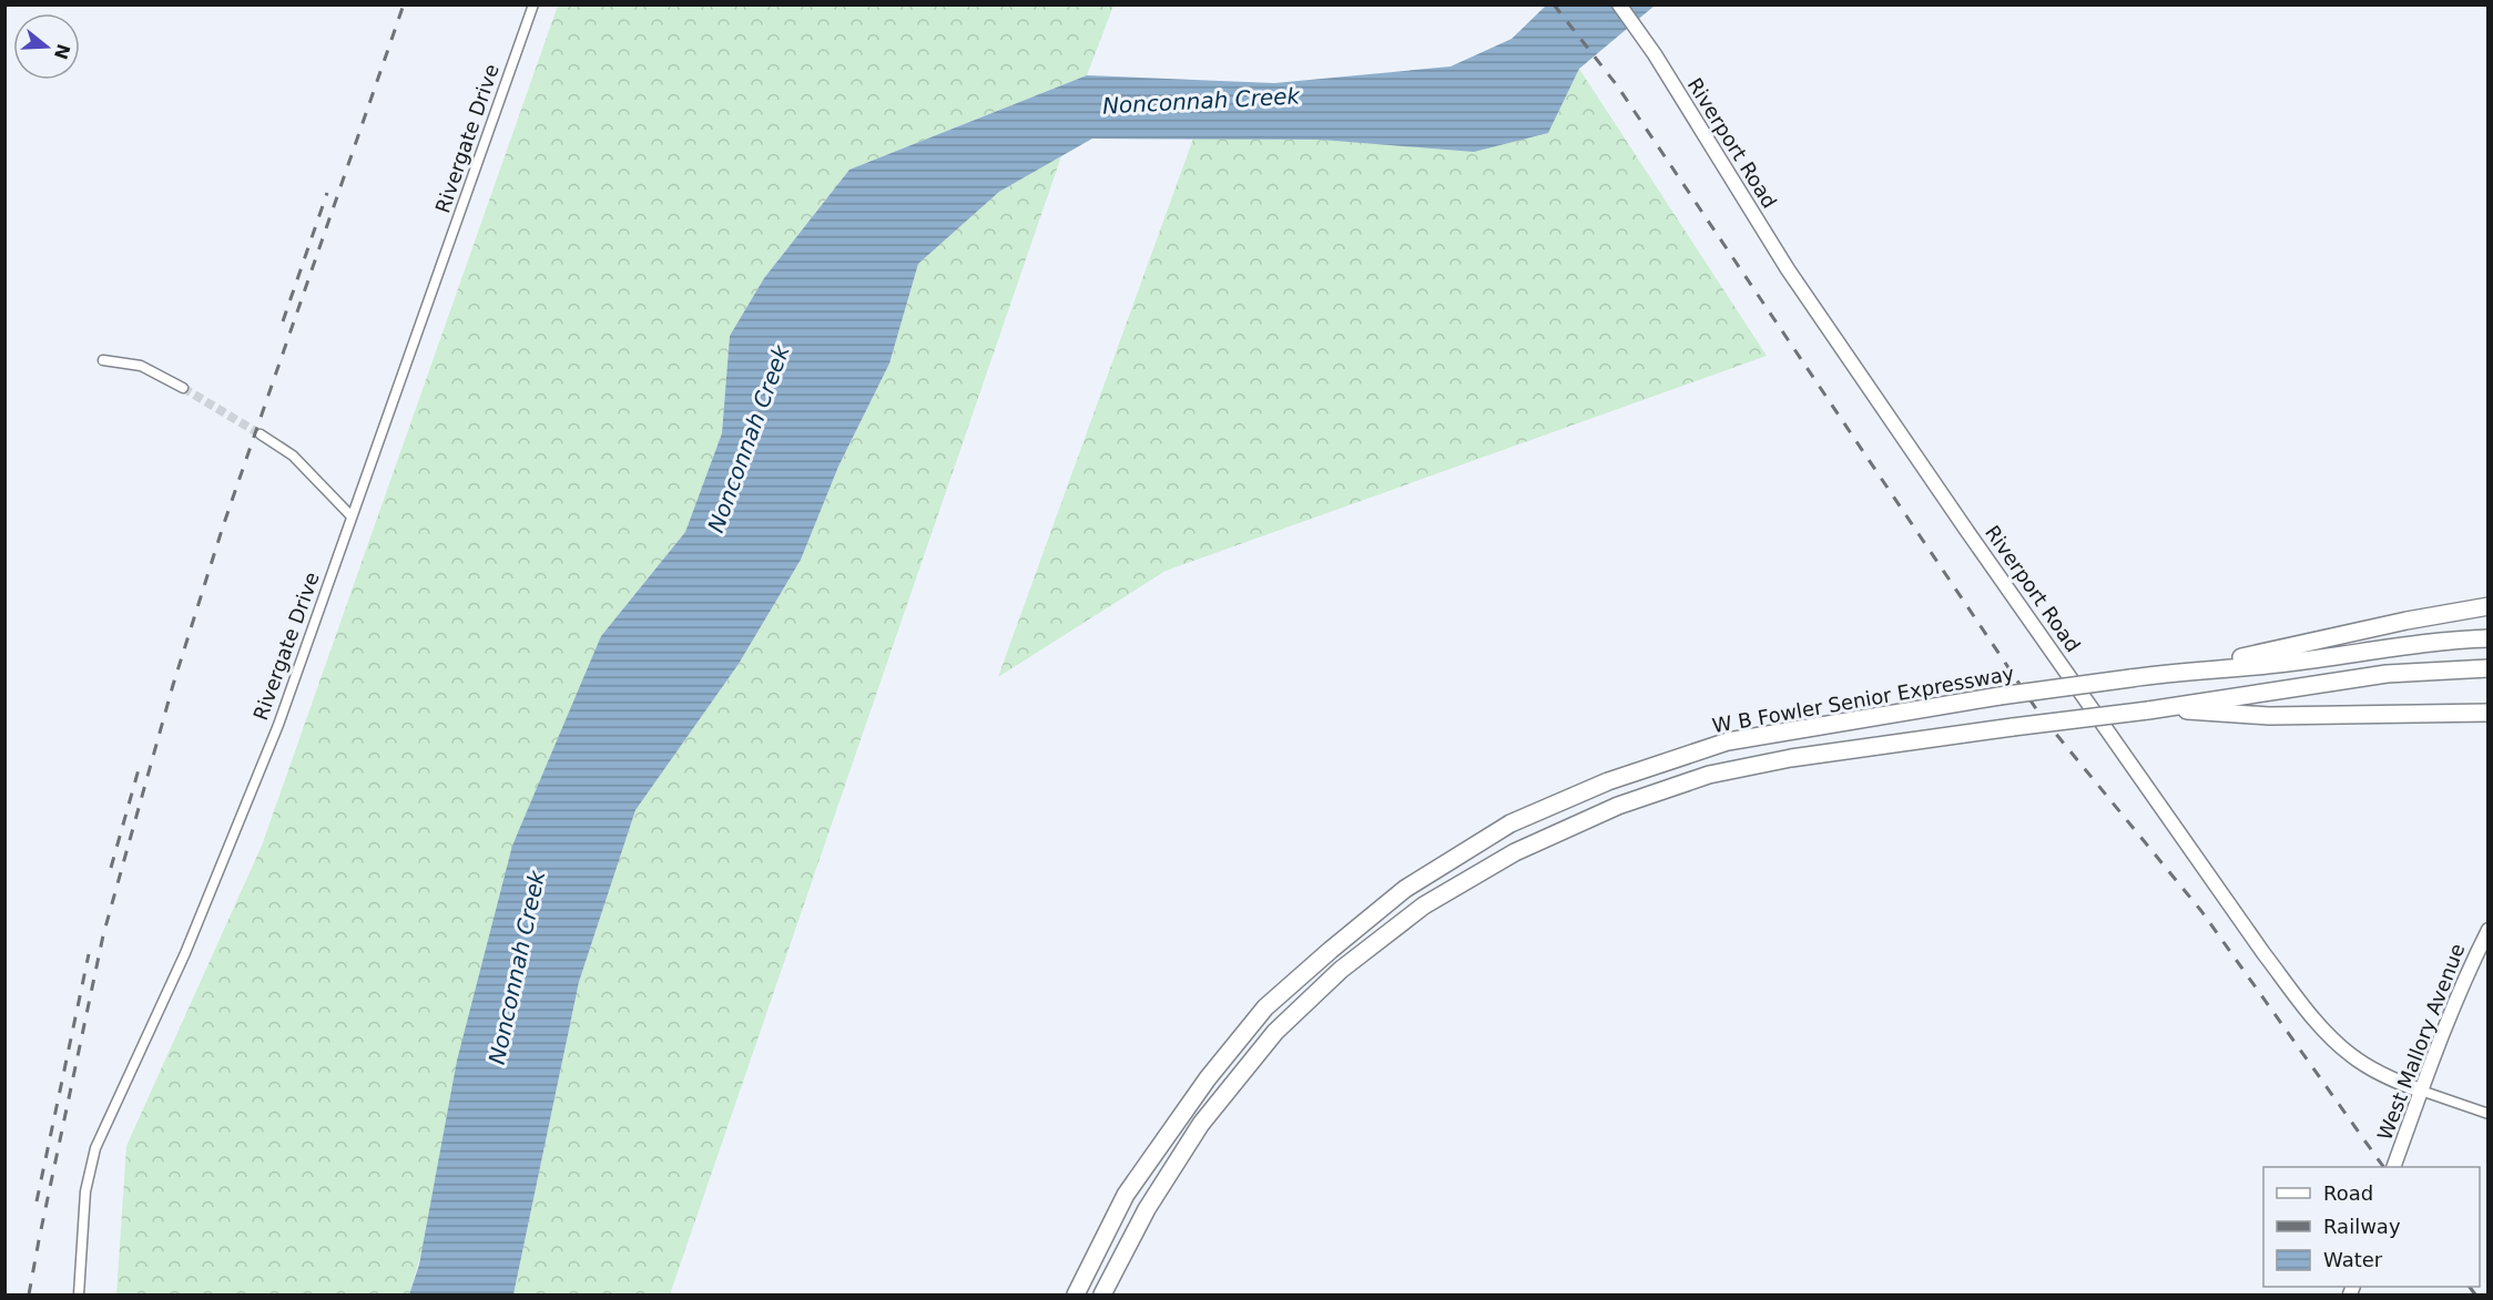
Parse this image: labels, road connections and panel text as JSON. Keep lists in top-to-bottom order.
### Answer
{
  "streets": {
    "highway": ["W B Fowler Senior Expressway"],
    "main road": ["Riverport Road", "West Mallory Avenue"],
    "street": ["Rivergate Drive"]
  },
  "crossings": [
    ["Riverport Road", "West Mallory Avenue"]
  ],
  "water": ["Nonconnah Creek"],
  "legend": ["Road", "Railway", "Water"],
  "north": "right"
}
